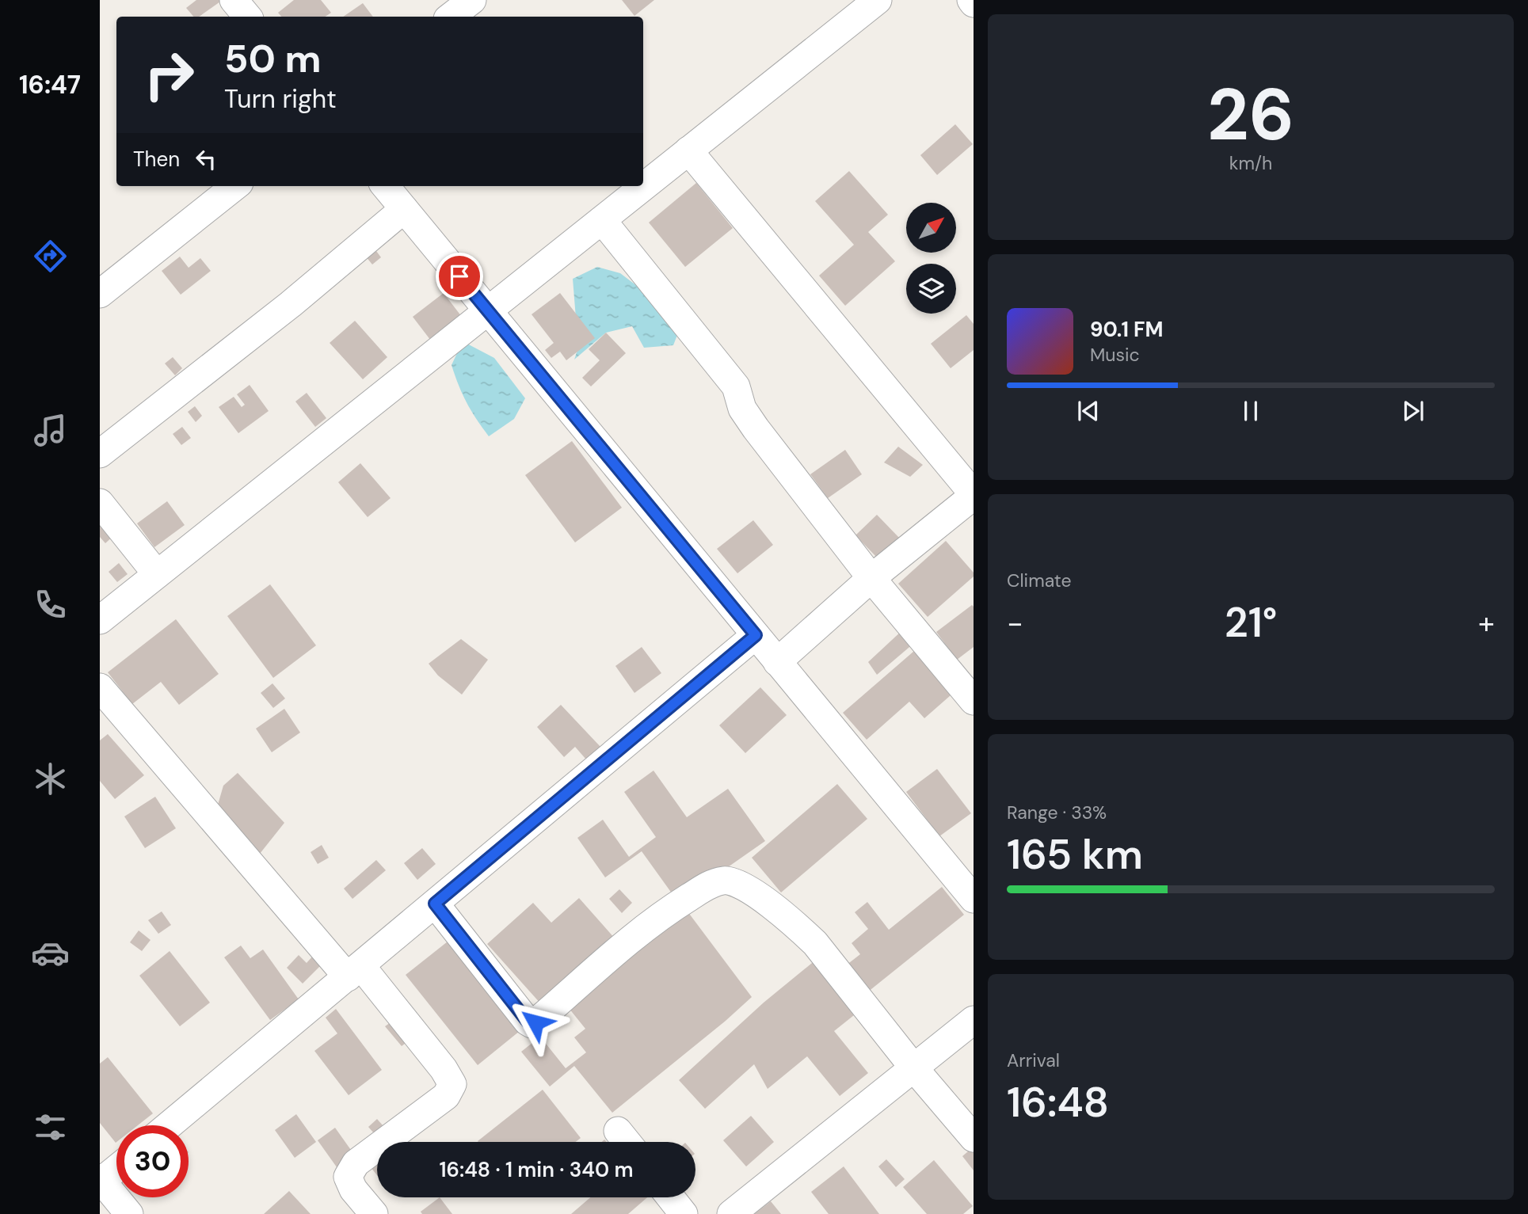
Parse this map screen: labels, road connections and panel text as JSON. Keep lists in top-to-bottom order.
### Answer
{
  "north": "top right",
  "page": {
    "tabs": "16:47",
    "tile": [
      ["26", "km/h"],
      "Climate",
      ["Range · 33%", "165 km"],
      ["Arrival", "16:48"]
    ],
    "turn": ["50 m", "Turn right"],
    "then": "Then",
    "song": ["90.1 FM", "Music"],
    "heat": ["−", "21°", "+"],
    "limit": "30",
    "trip": "16:48 · 1 min · 340 m"
  }
}
